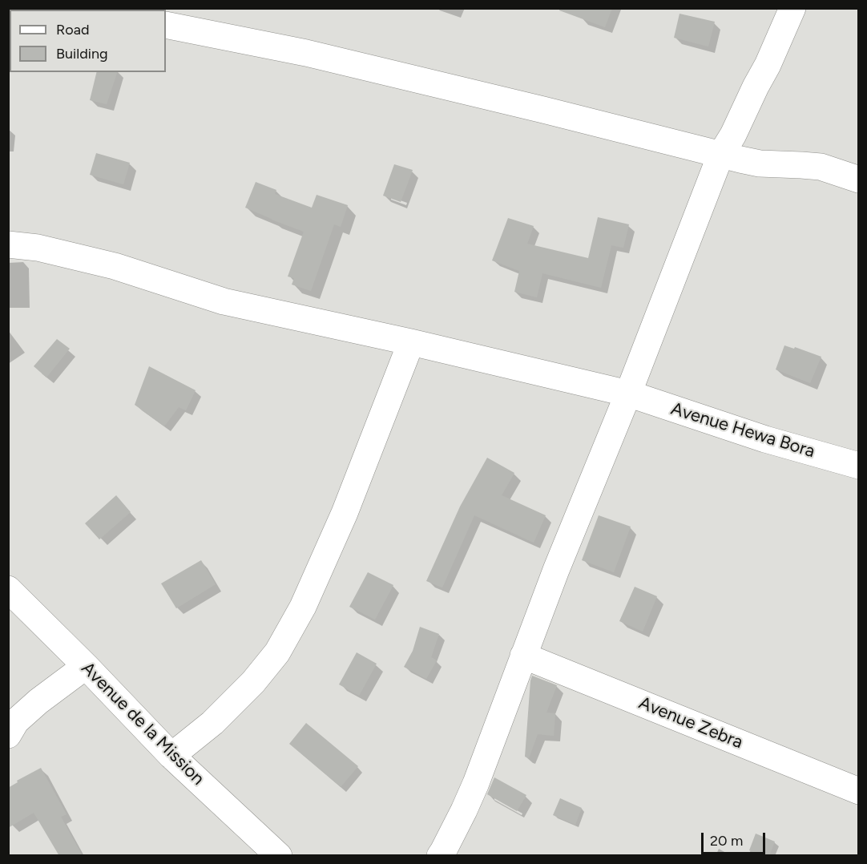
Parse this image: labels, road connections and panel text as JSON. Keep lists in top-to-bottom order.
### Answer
{
  "streets": {
    "street": ["Avenue Hewa Bora", "Avenue Zebra", "Avenue de la Mission"]
  },
  "legend": ["Road", "Building"],
  "scale_bar": "20 m"
}
